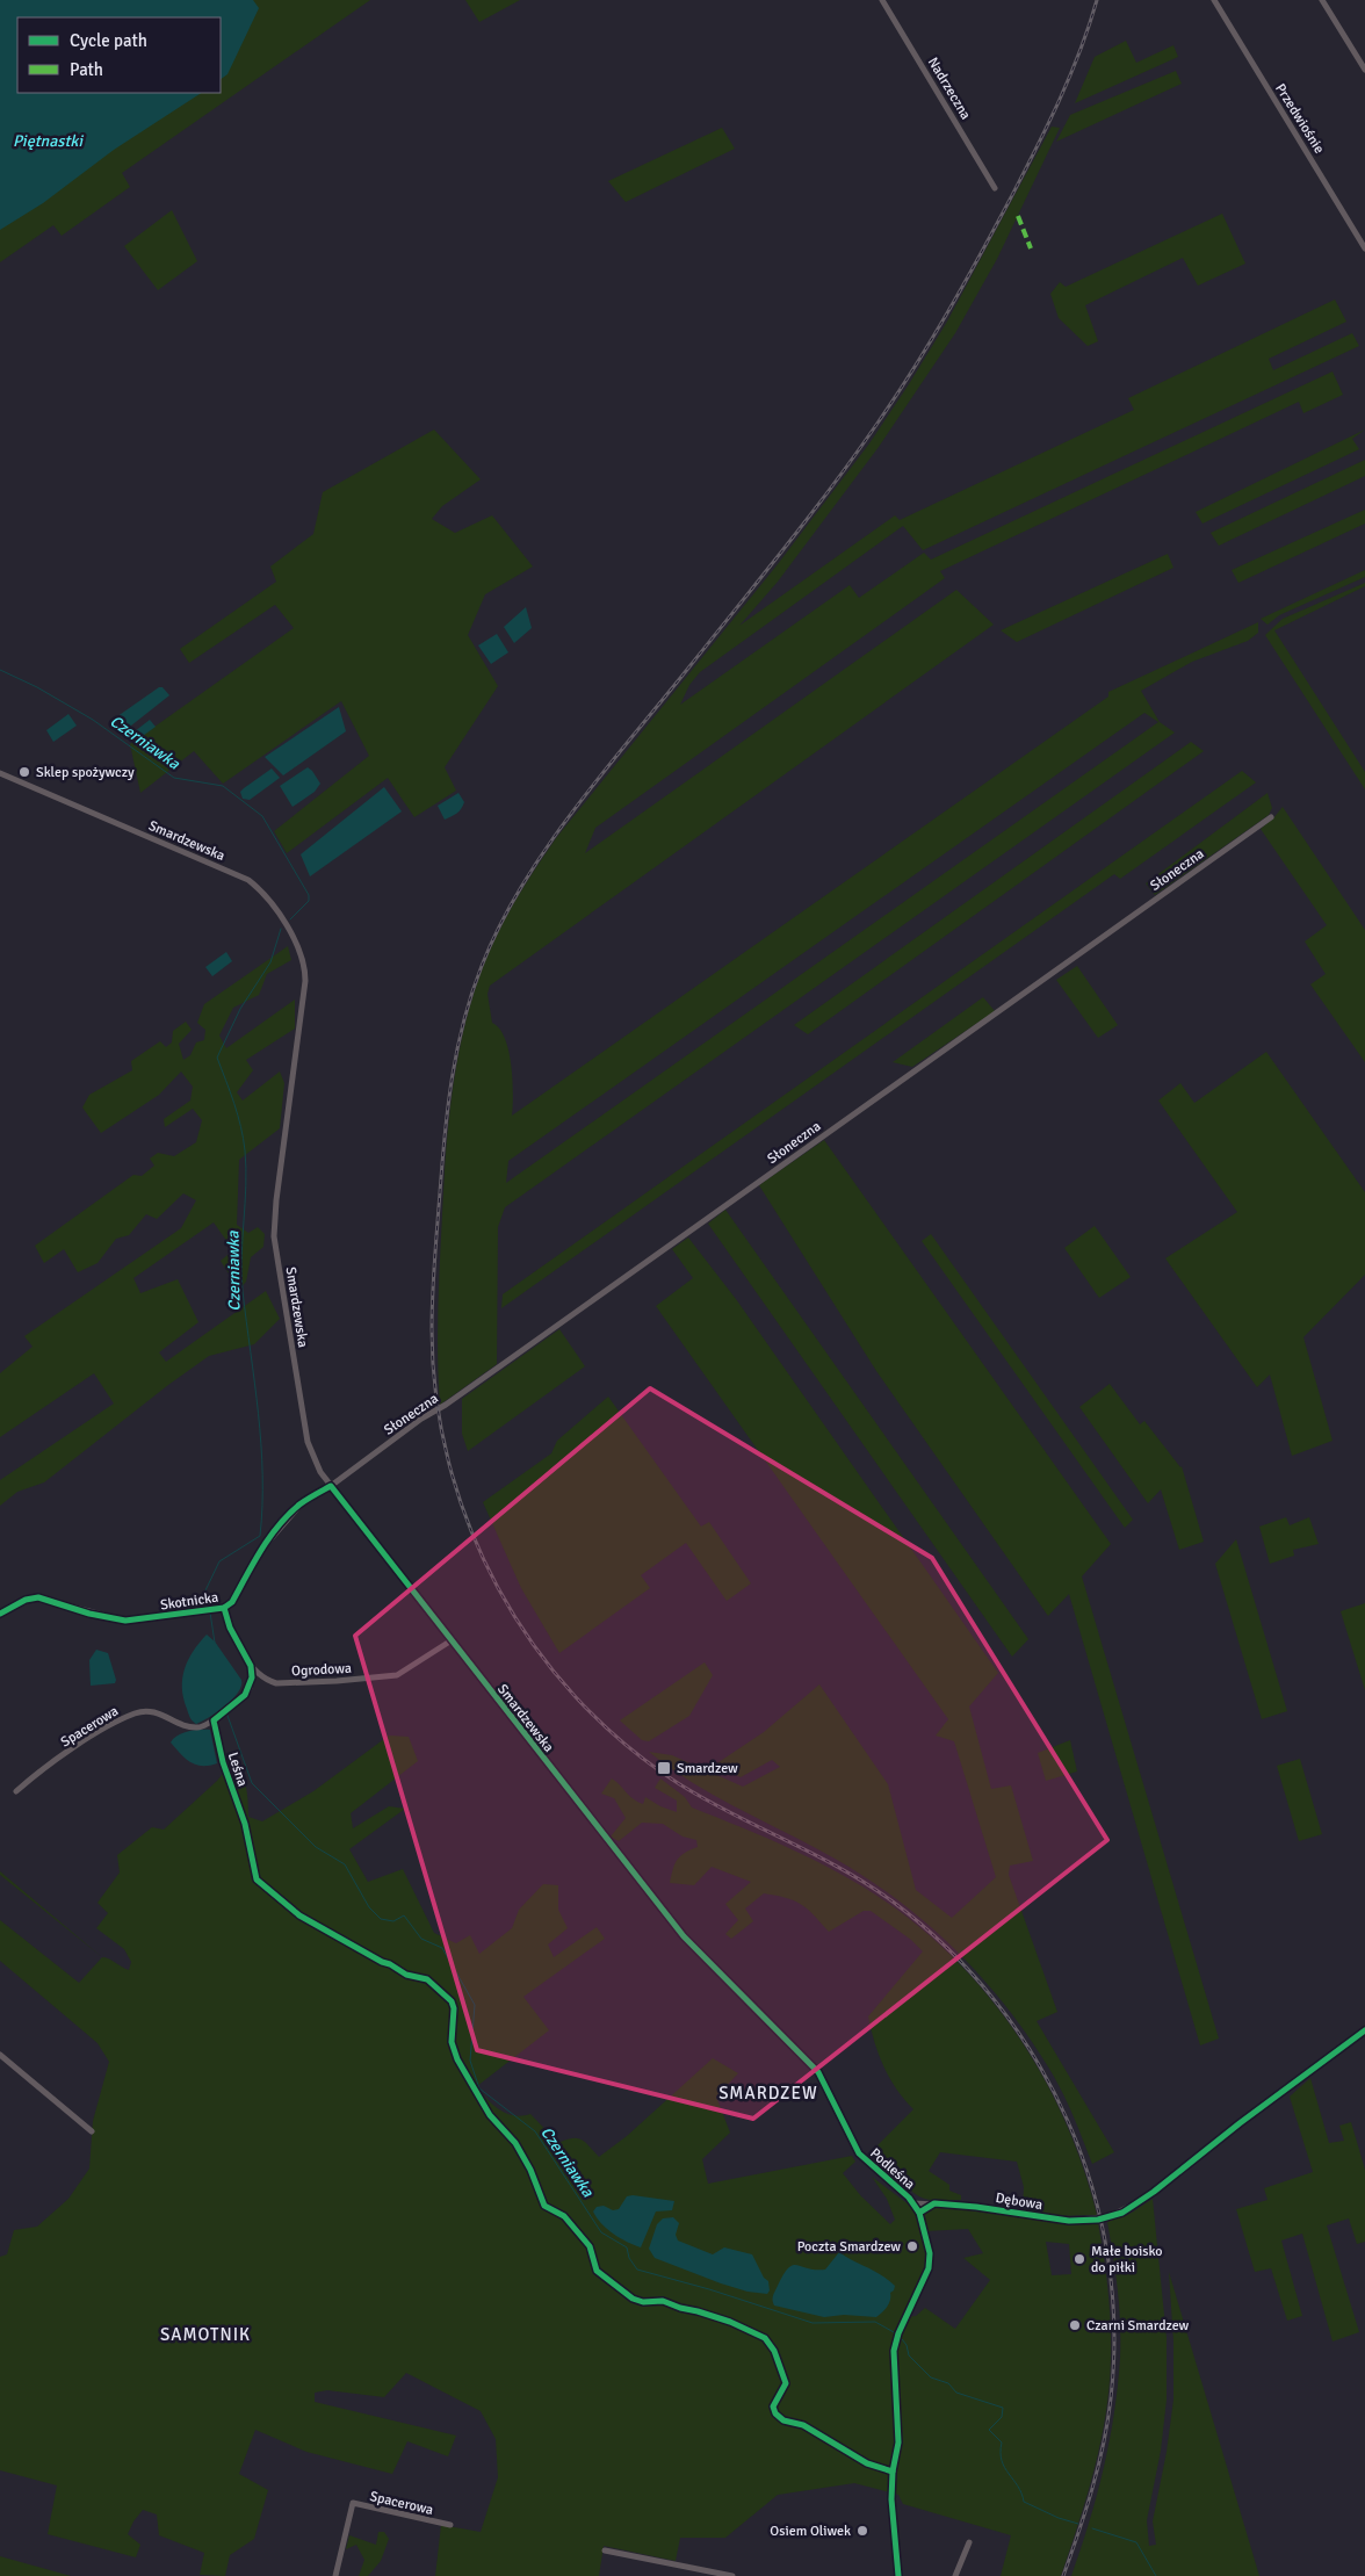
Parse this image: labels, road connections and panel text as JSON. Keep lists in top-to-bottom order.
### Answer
{
  "streets": {
    "street": [
      "Nadrzeczna",
      "Przedwiośnie",
      "Smardzewska",
      "Słoneczna",
      "Skotnicka",
      "Ogrodowa",
      "Spacerowa",
      "Leśna",
      "Podleśna",
      "Dębowa"
    ]
  },
  "crossings": [
    ["Smardzewska", "Słoneczna"],
    ["Smardzewska", "Skotnicka"],
    ["Smardzewska", "Ogrodowa"],
    ["Smardzewska", "Podleśna"],
    ["Słoneczna", "Skotnicka"],
    ["Skotnicka", "Ogrodowa"],
    ["Ogrodowa", "Spacerowa"],
    ["Spacerowa", "Leśna"],
    ["Podleśna", "Dębowa"]
  ],
  "districts": ["SMARDZEW", "SAMOTNIK"],
  "water": ["Piętnastki", "Czerniawka"],
  "places": {
    "other": [
      "Sklep spożywczy",
      "Poczta Smardzew",
      "Małe boisko do piłki",
      "Czarni Smardzew",
      "Osiem Oliwek"
    ],
    "transit": ["Smardzew"]
  },
  "legend": ["Cycle path", "Path"]
}
